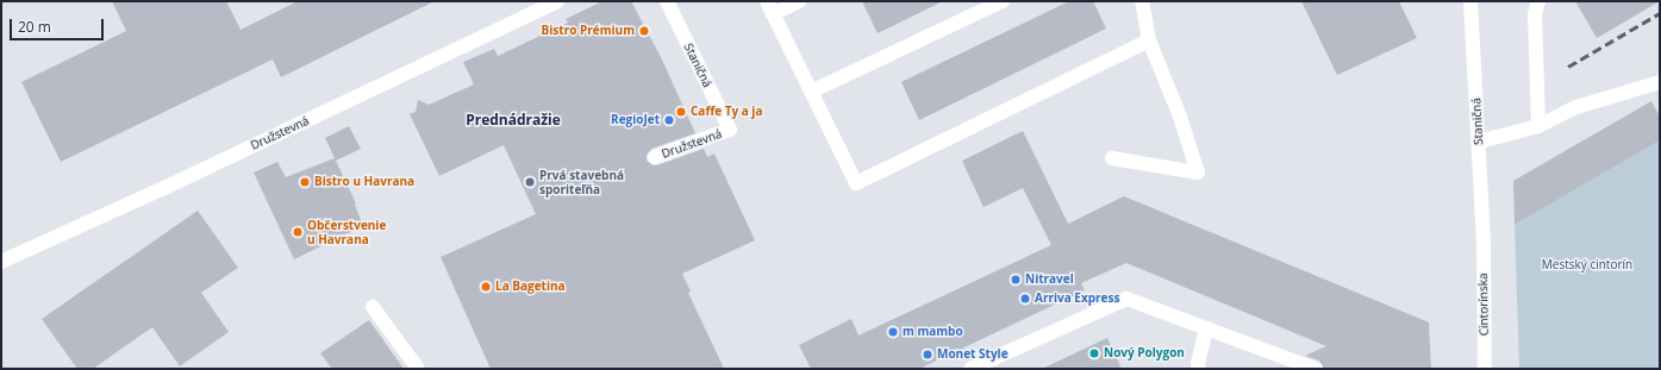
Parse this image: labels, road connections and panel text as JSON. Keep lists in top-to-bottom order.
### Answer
{
  "streets": {
    "street": ["Staničná", "Družstevná", "Cintorínska"]
  },
  "crossings": [
    ["Staničná", "Družstevná"],
    ["Staničná", "Cintorínska"]
  ],
  "districts": ["Prednádražie"],
  "parks": ["Mestský cintorín"],
  "places": [
    "Bistro Prémium",
    "Caffe Ty a ja",
    "RegioJet",
    "Bistro u Havrana",
    "Prvá stavebná sporiteľňa",
    "Občerstvenie u Havrana",
    "Nitravel",
    "La Bagetina",
    "Arriva Express",
    "m mambo",
    "Nový Polygon",
    "Monet Style"
  ],
  "scale_bar": "20 m"
}
